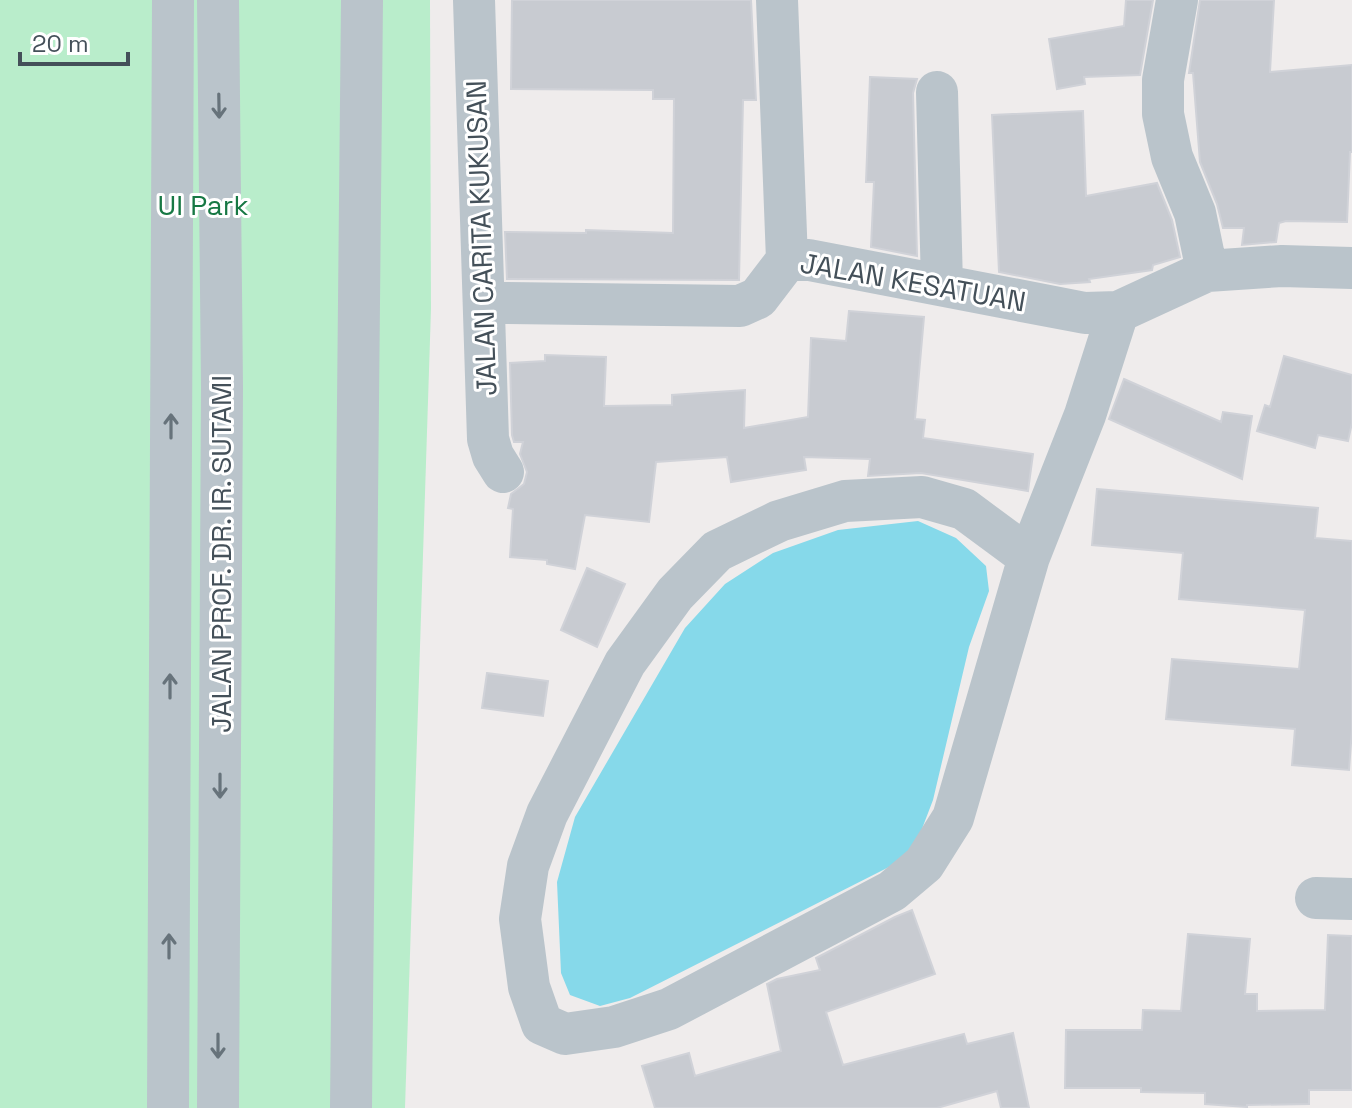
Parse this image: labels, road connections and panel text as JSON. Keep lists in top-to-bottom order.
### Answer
{
  "streets": {
    "street": ["JALAN CARITA KUKUSAN", "JALAN KESATUAN", "JALAN PROF. DR. IR. SUTAMI"]
  },
  "crossings": [
    ["JALAN CARITA KUKUSAN", "JALAN KESATUAN"]
  ],
  "parks": ["UI Park"],
  "scale_bar": "20 m"
}
